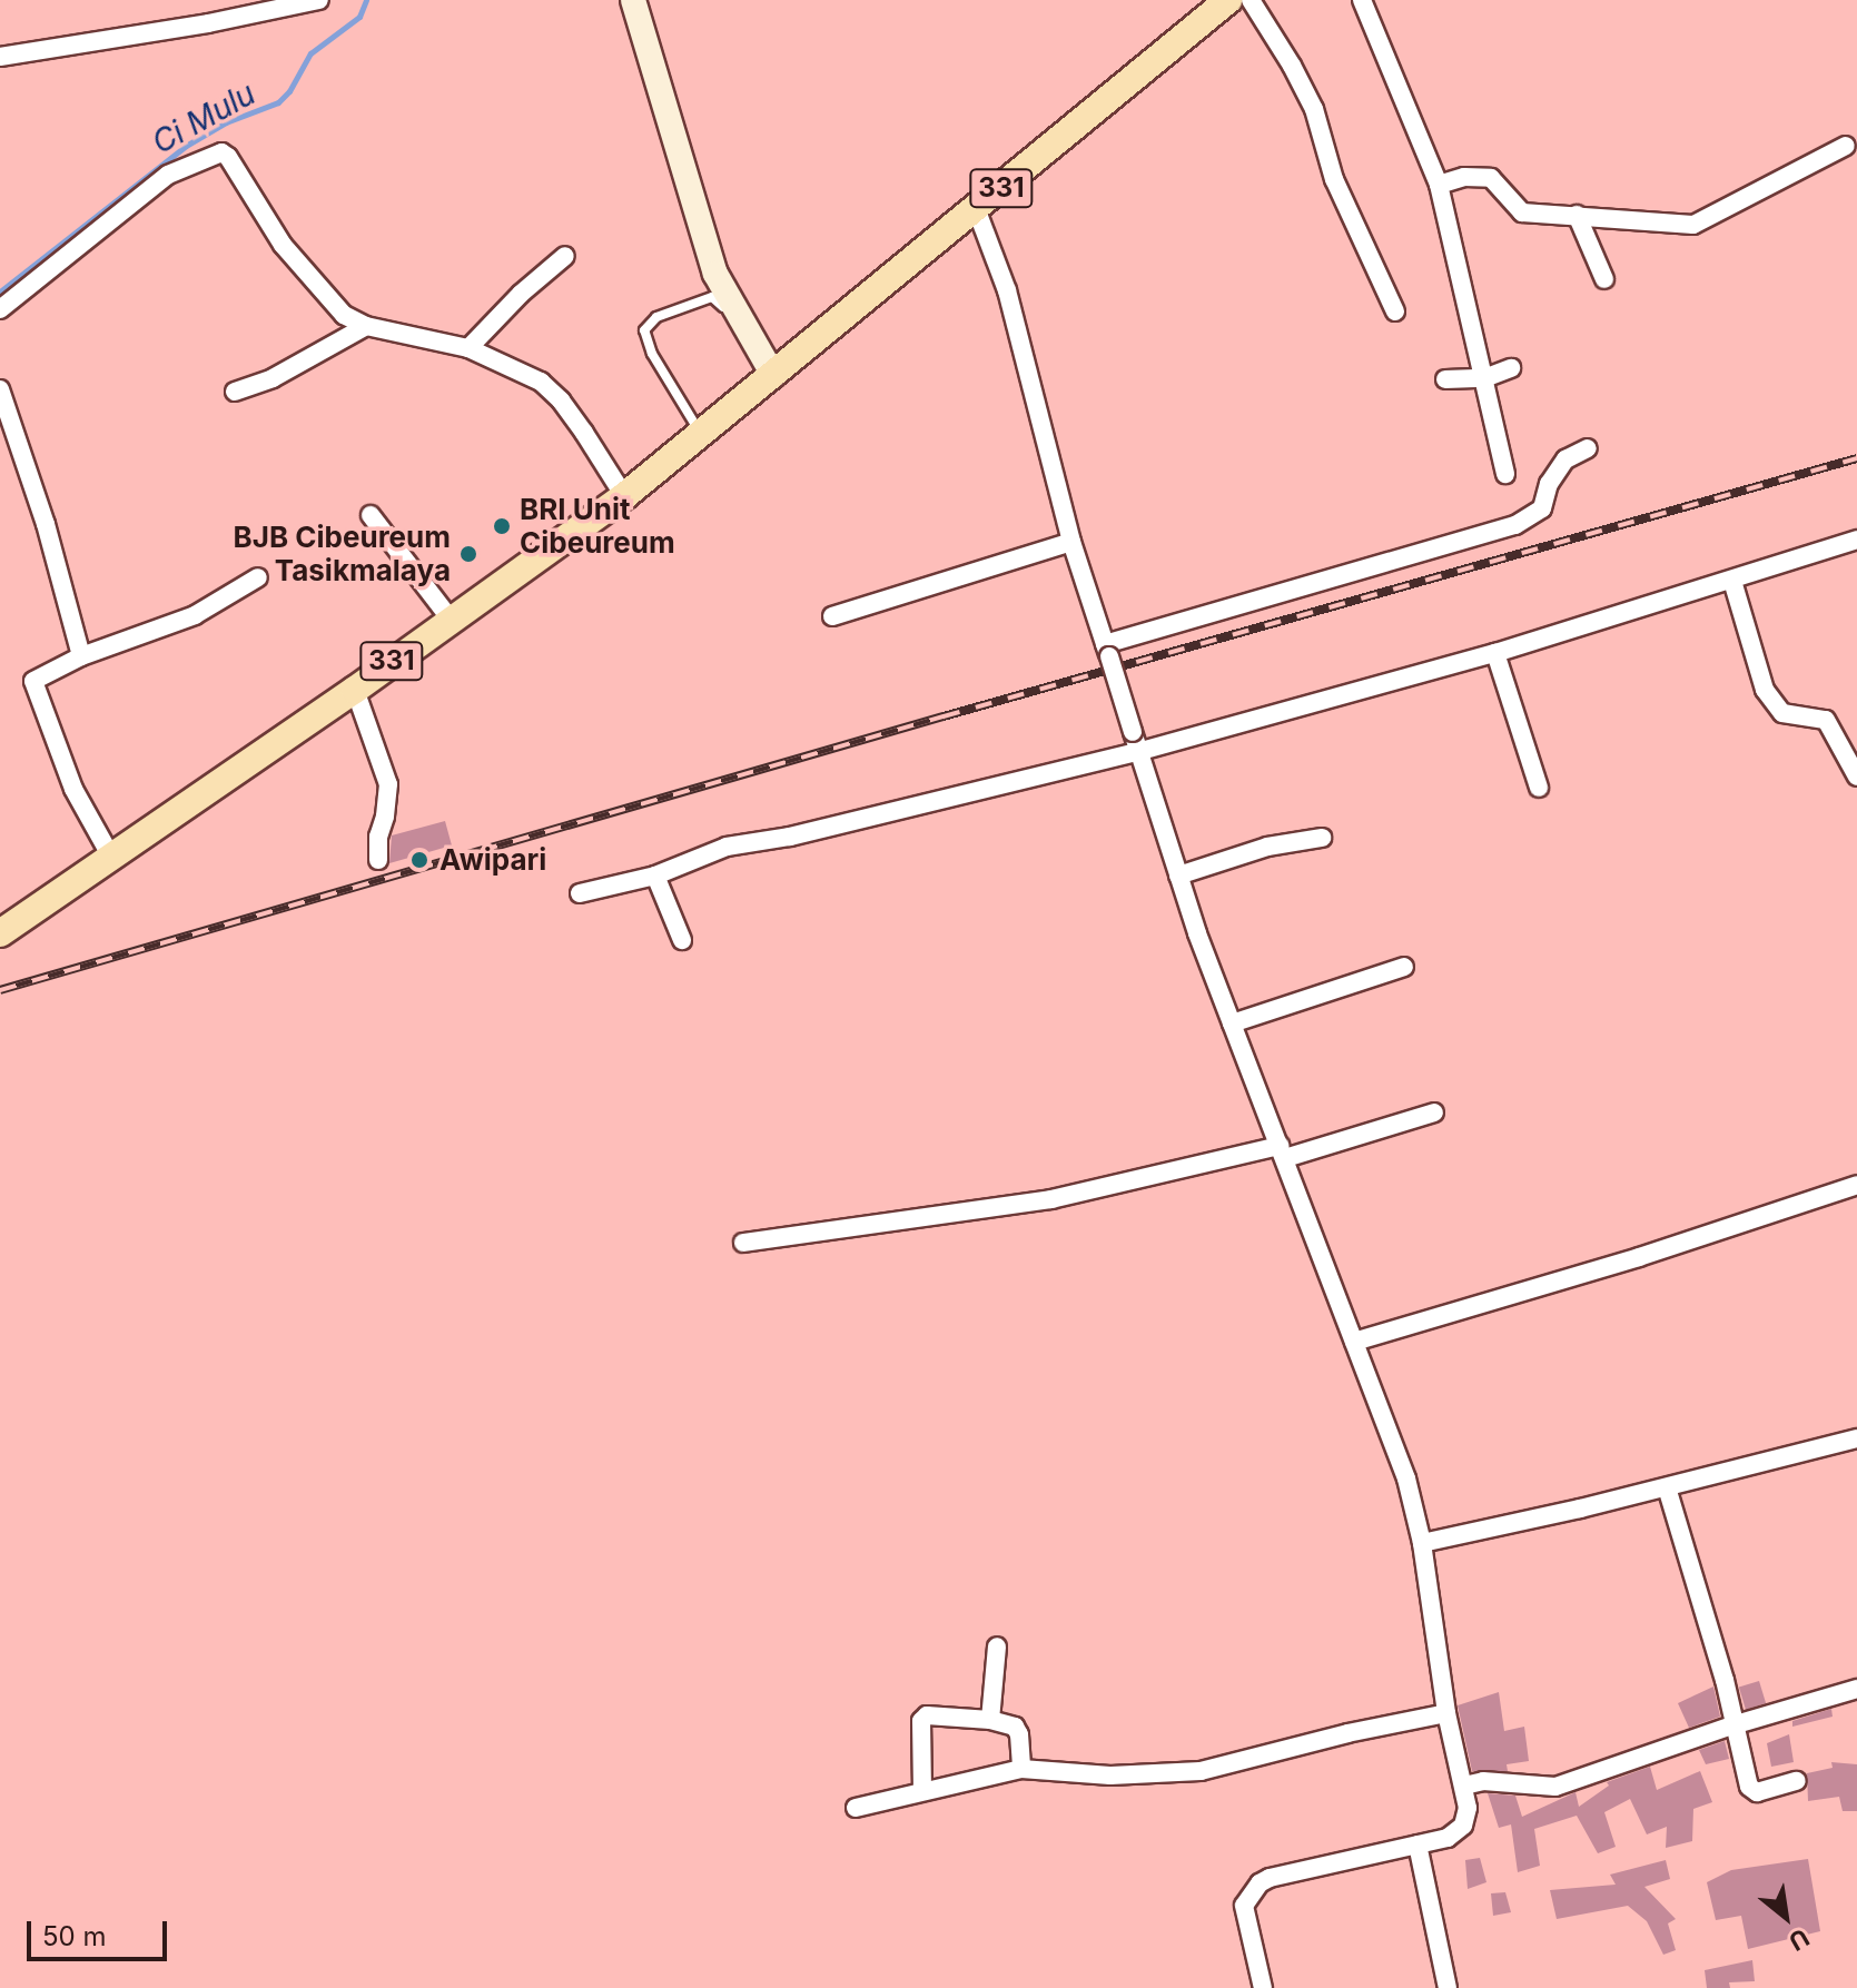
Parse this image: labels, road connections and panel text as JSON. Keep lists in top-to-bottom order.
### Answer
{
  "streets": {
    "main road": ["331"]
  },
  "water": ["Ci Mulu"],
  "places": ["BRI Unit Cibeureum", "BJB Cibeureum Tasikmalaya", "Awipari"],
  "scale_bar": "50 m",
  "north": "bottom right"
}
